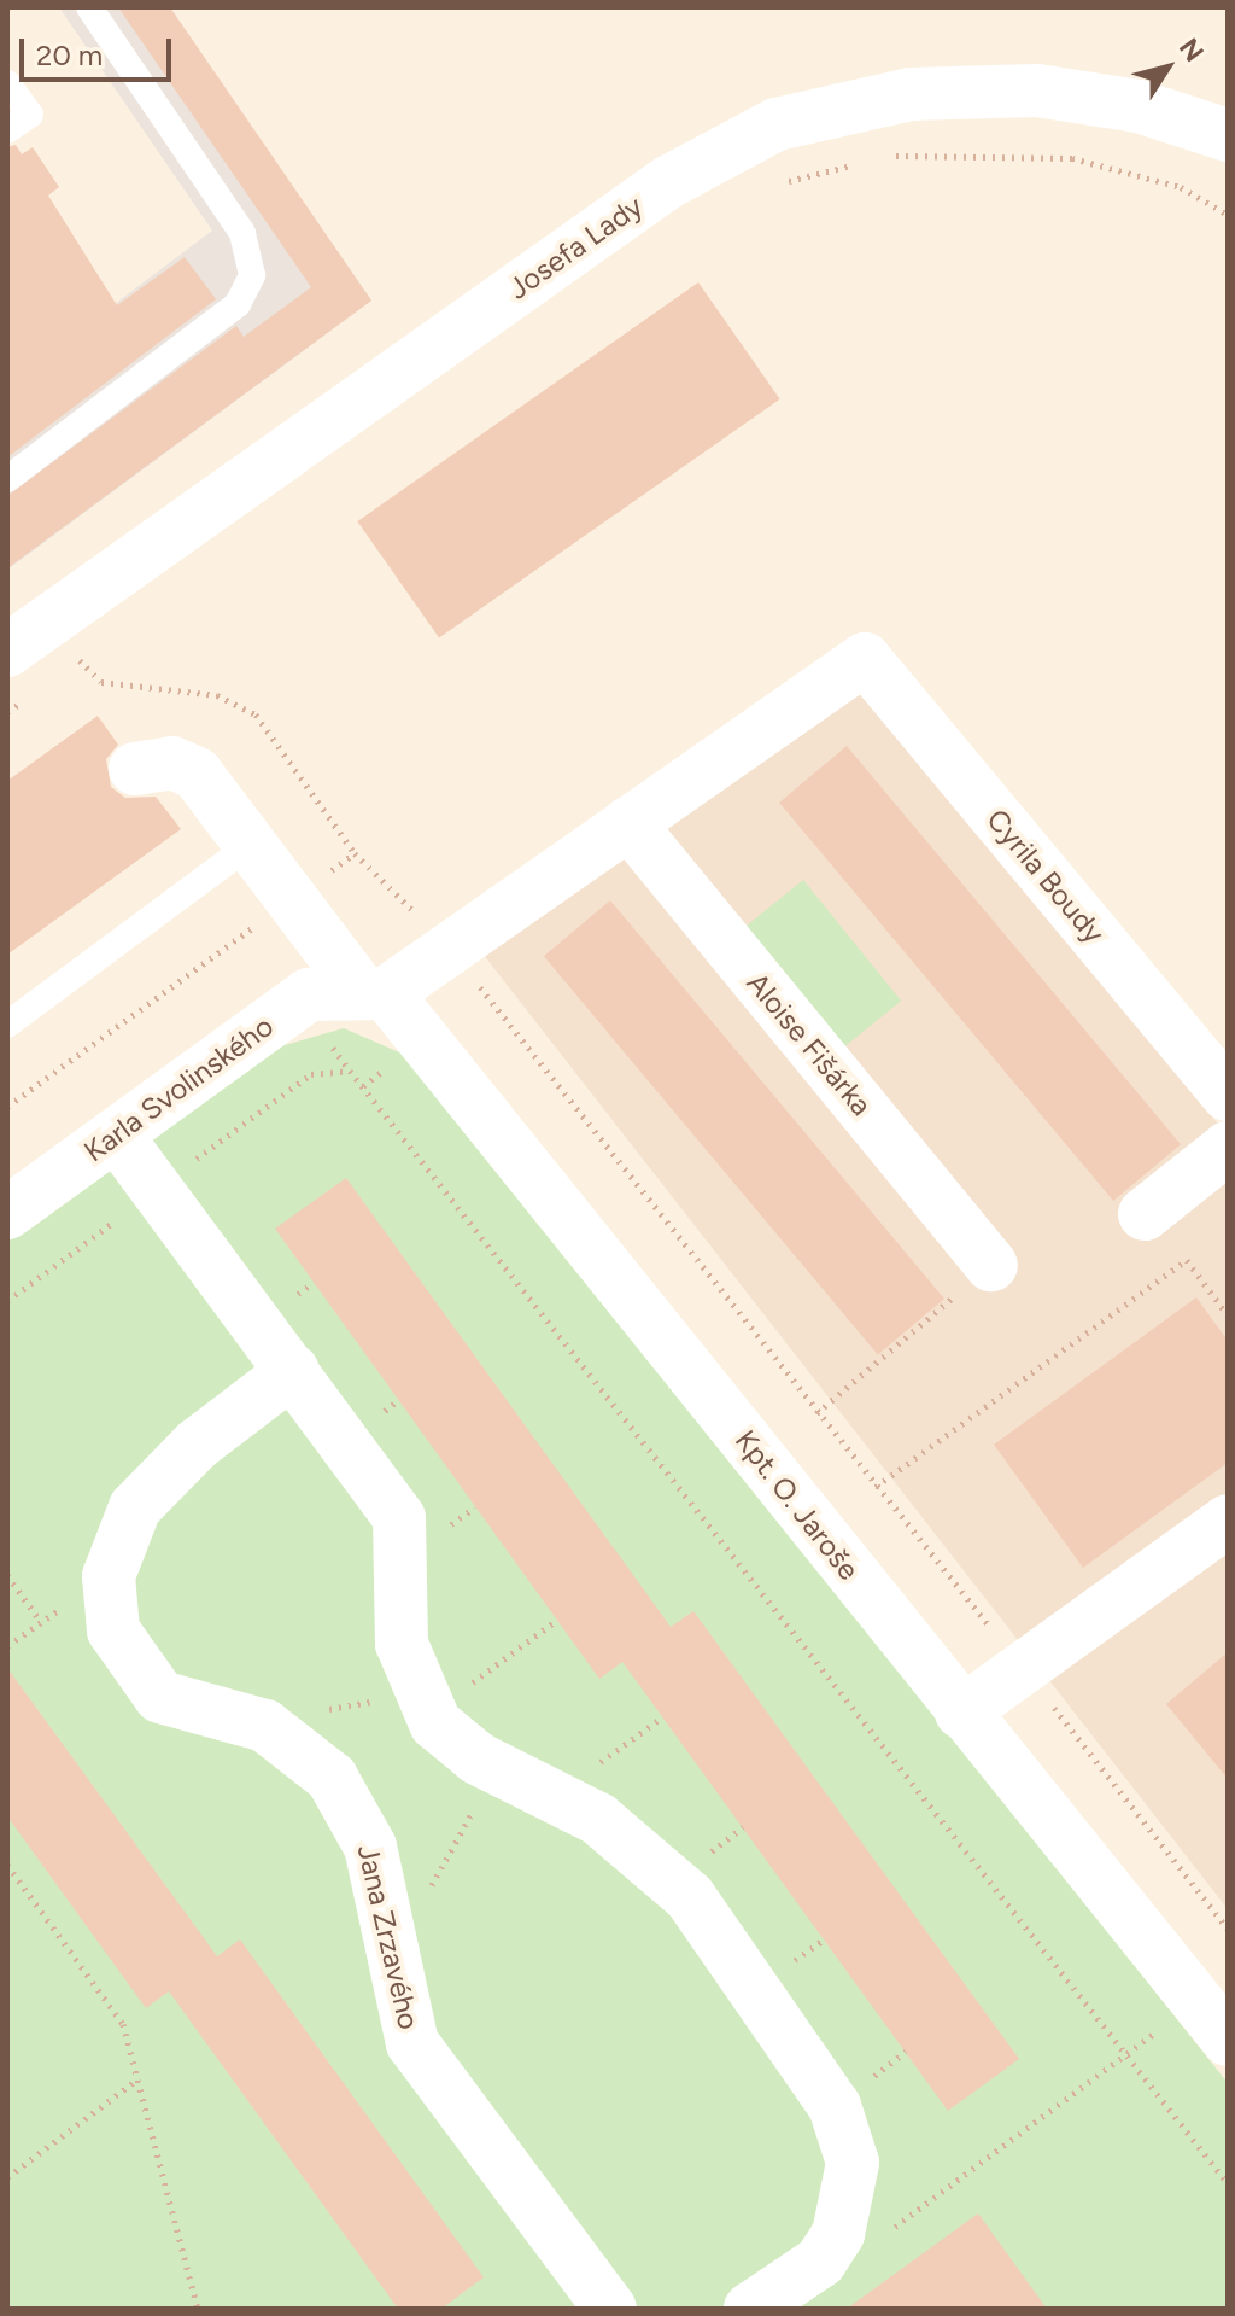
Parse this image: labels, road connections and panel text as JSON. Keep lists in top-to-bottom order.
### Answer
{
  "streets": {
    "street": [
      "Josefa Lady",
      "Cyrila Boudy",
      "Aloise Fišárka",
      "Karla Svolinského",
      "Kpt. O. Jaroše",
      "Jana Zrzavého"
    ]
  },
  "crossings": [
    ["Cyrila Boudy", "Aloise Fišárka"],
    ["Karla Svolinského", "Kpt. O. Jaroše"]
  ],
  "scale_bar": "20 m",
  "north": "top right"
}
